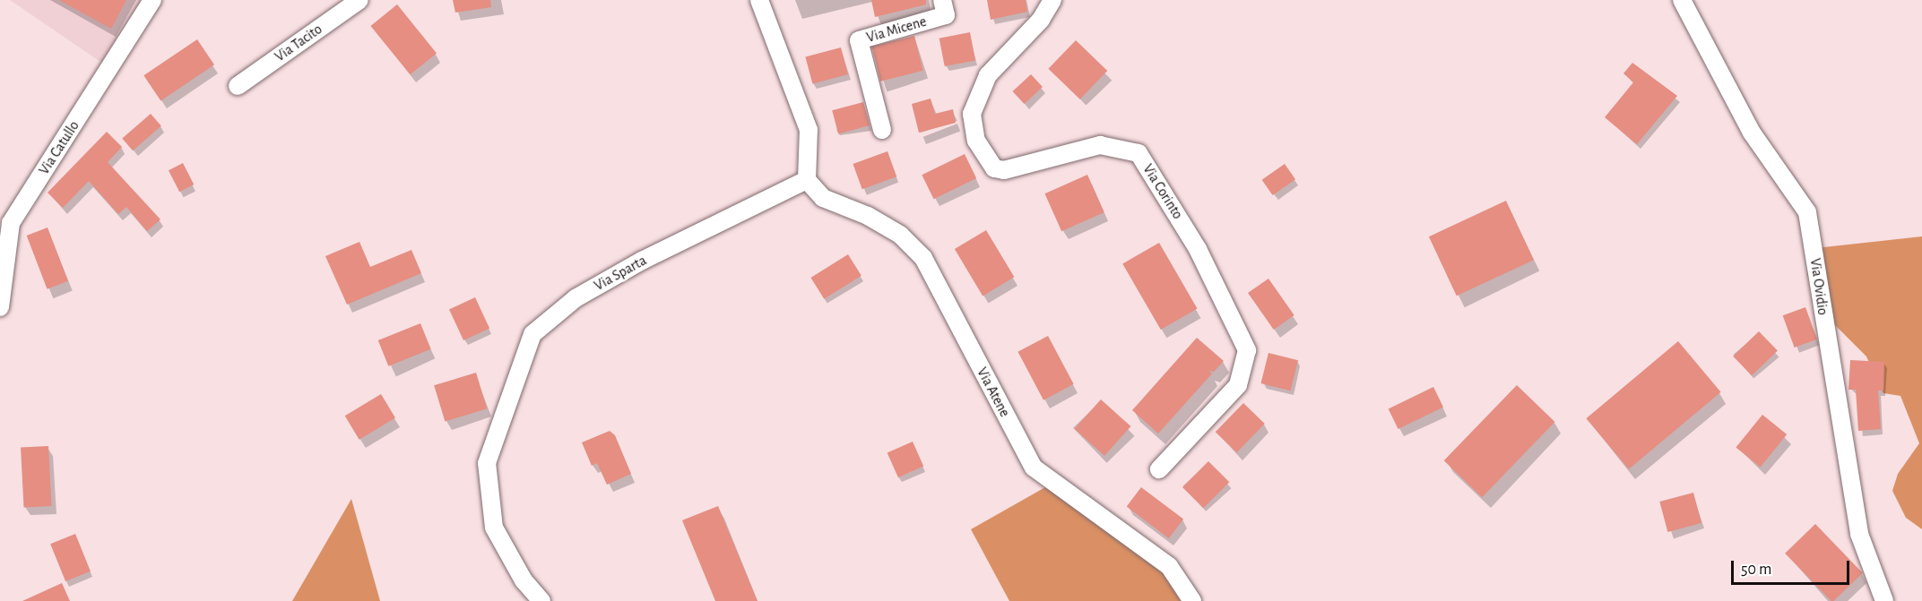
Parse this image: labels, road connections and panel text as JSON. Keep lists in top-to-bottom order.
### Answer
{
  "streets": {
    "street": [
      "Via Micene",
      "Via Tacito",
      "Via Catullo",
      "Via Corinto",
      "Via Sparta",
      "Via Ovidio",
      "Via Atene"
    ]
  },
  "crossings": [
    ["Via Sparta", "Via Atene"]
  ],
  "scale_bar": "50 m"
}
